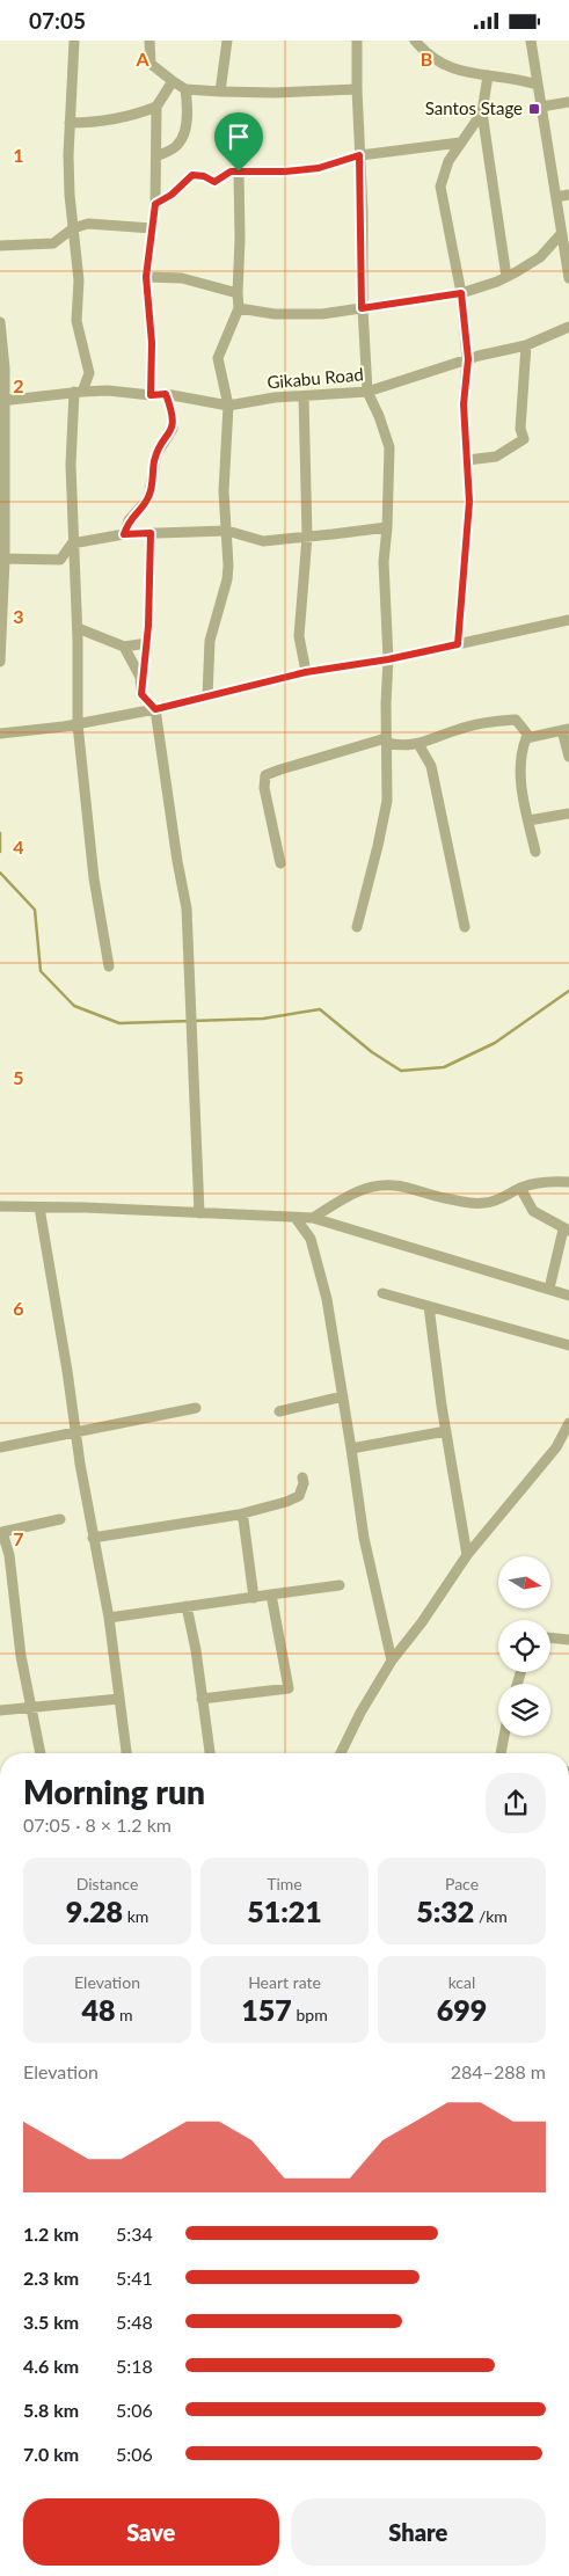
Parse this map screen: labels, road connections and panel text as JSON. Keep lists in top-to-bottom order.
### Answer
{
  "streets": {
    "street": ["Gikabu Road"]
  },
  "places": {
    "transit": ["Santos Stage"]
  },
  "north": "right",
  "page": {
    "status": "07:05",
    "heading": ["Morning run", "07:05 · 8 × 1.2 km"],
    "stats": [
      ["Distance", "9.28 km"],
      ["Time", "51:21"],
      ["Pace", "5:32 /km"],
      ["Elevation", "48 m"],
      ["Heart rate", "157 bpm"],
      ["kcal", "699"]
    ],
    "chart": ["Elevation", "284–288 m"],
    "list": [
      {
        "name": "1.2 km",
        "note": "5:34"
      },
      {
        "name": "2.3 km",
        "note": "5:41"
      },
      {
        "name": "3.5 km",
        "note": "5:48"
      },
      {
        "name": "4.6 km",
        "note": "5:18"
      },
      {
        "name": "5.8 km",
        "note": "5:06"
      },
      {
        "name": "7.0 km",
        "note": "5:06"
      }
    ],
    "buttons": ["Save", "Share"]
  },
  "grid": {
    "columns": ["A", "B"],
    "rows": [
      "1",
      "2",
      "3",
      "4",
      "5",
      "6",
      "7"
    ]
  }
}
